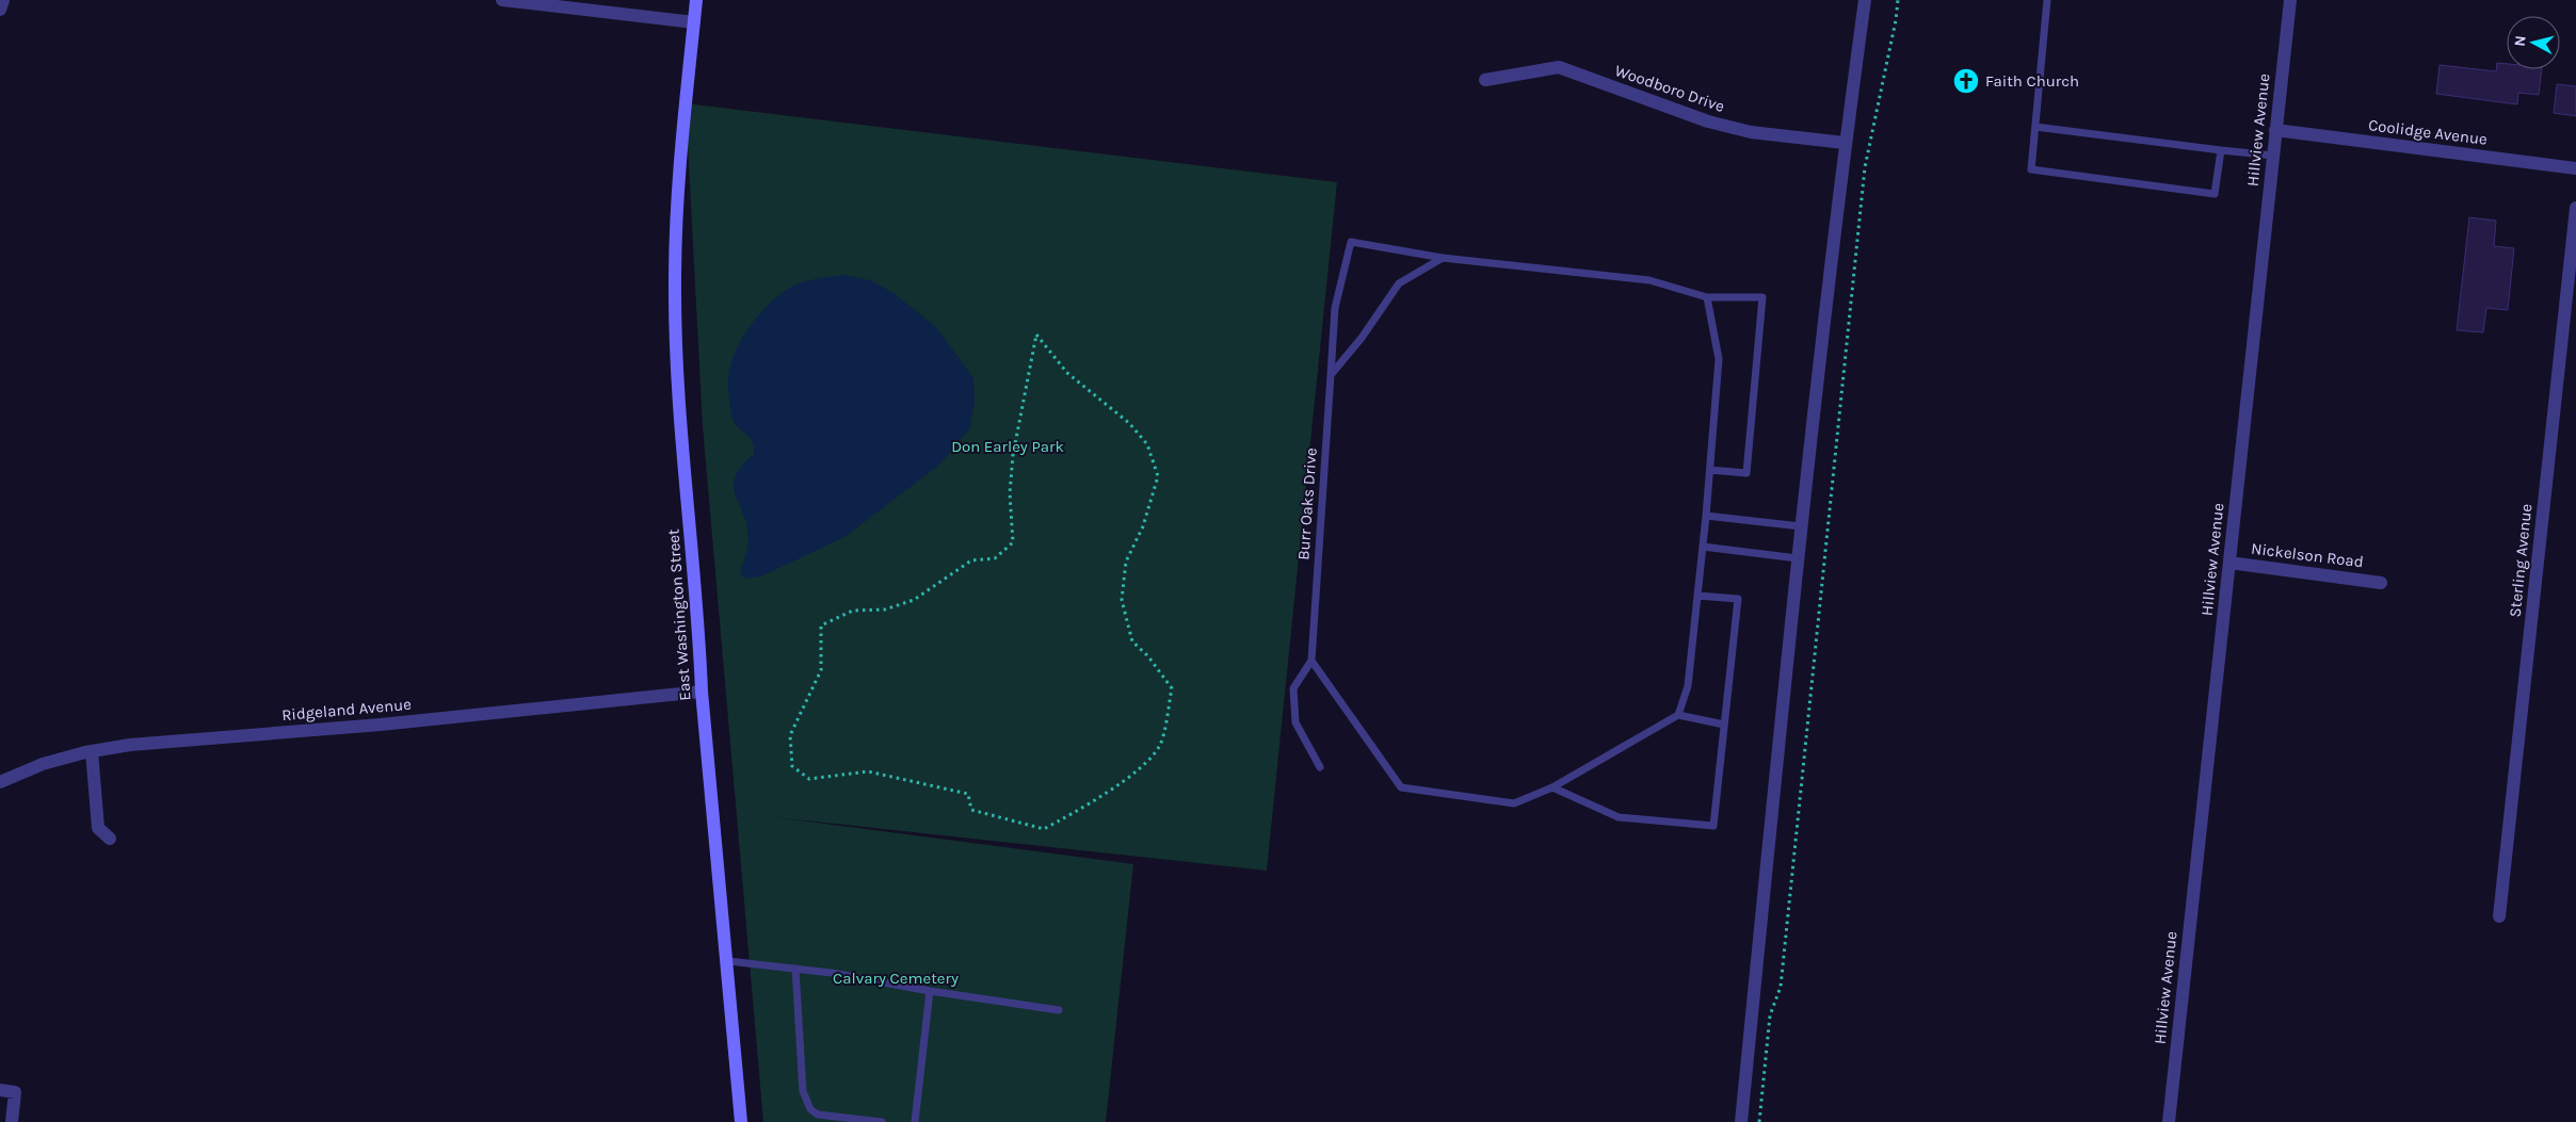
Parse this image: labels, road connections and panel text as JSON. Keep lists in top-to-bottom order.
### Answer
{
  "streets": {
    "main road": ["East Washington Street"],
    "street": [
      "Woodboro Drive",
      "Hillview Avenue",
      "Coolidge Avenue",
      "Nickelson Road",
      "Sterling Avenue",
      "Ridgeland Avenue"
    ],
    "lane": ["Burr Oaks Drive"]
  },
  "crossings": [
    ["Hillview Avenue", "Coolidge Avenue"],
    ["Hillview Avenue", "Nickelson Road"],
    ["East Washington Street", "Ridgeland Avenue"]
  ],
  "parks": ["Don Earley Park", "Calvary Cemetery"],
  "places": {
    "church": ["Faith Church"]
  },
  "north": "left"
}
